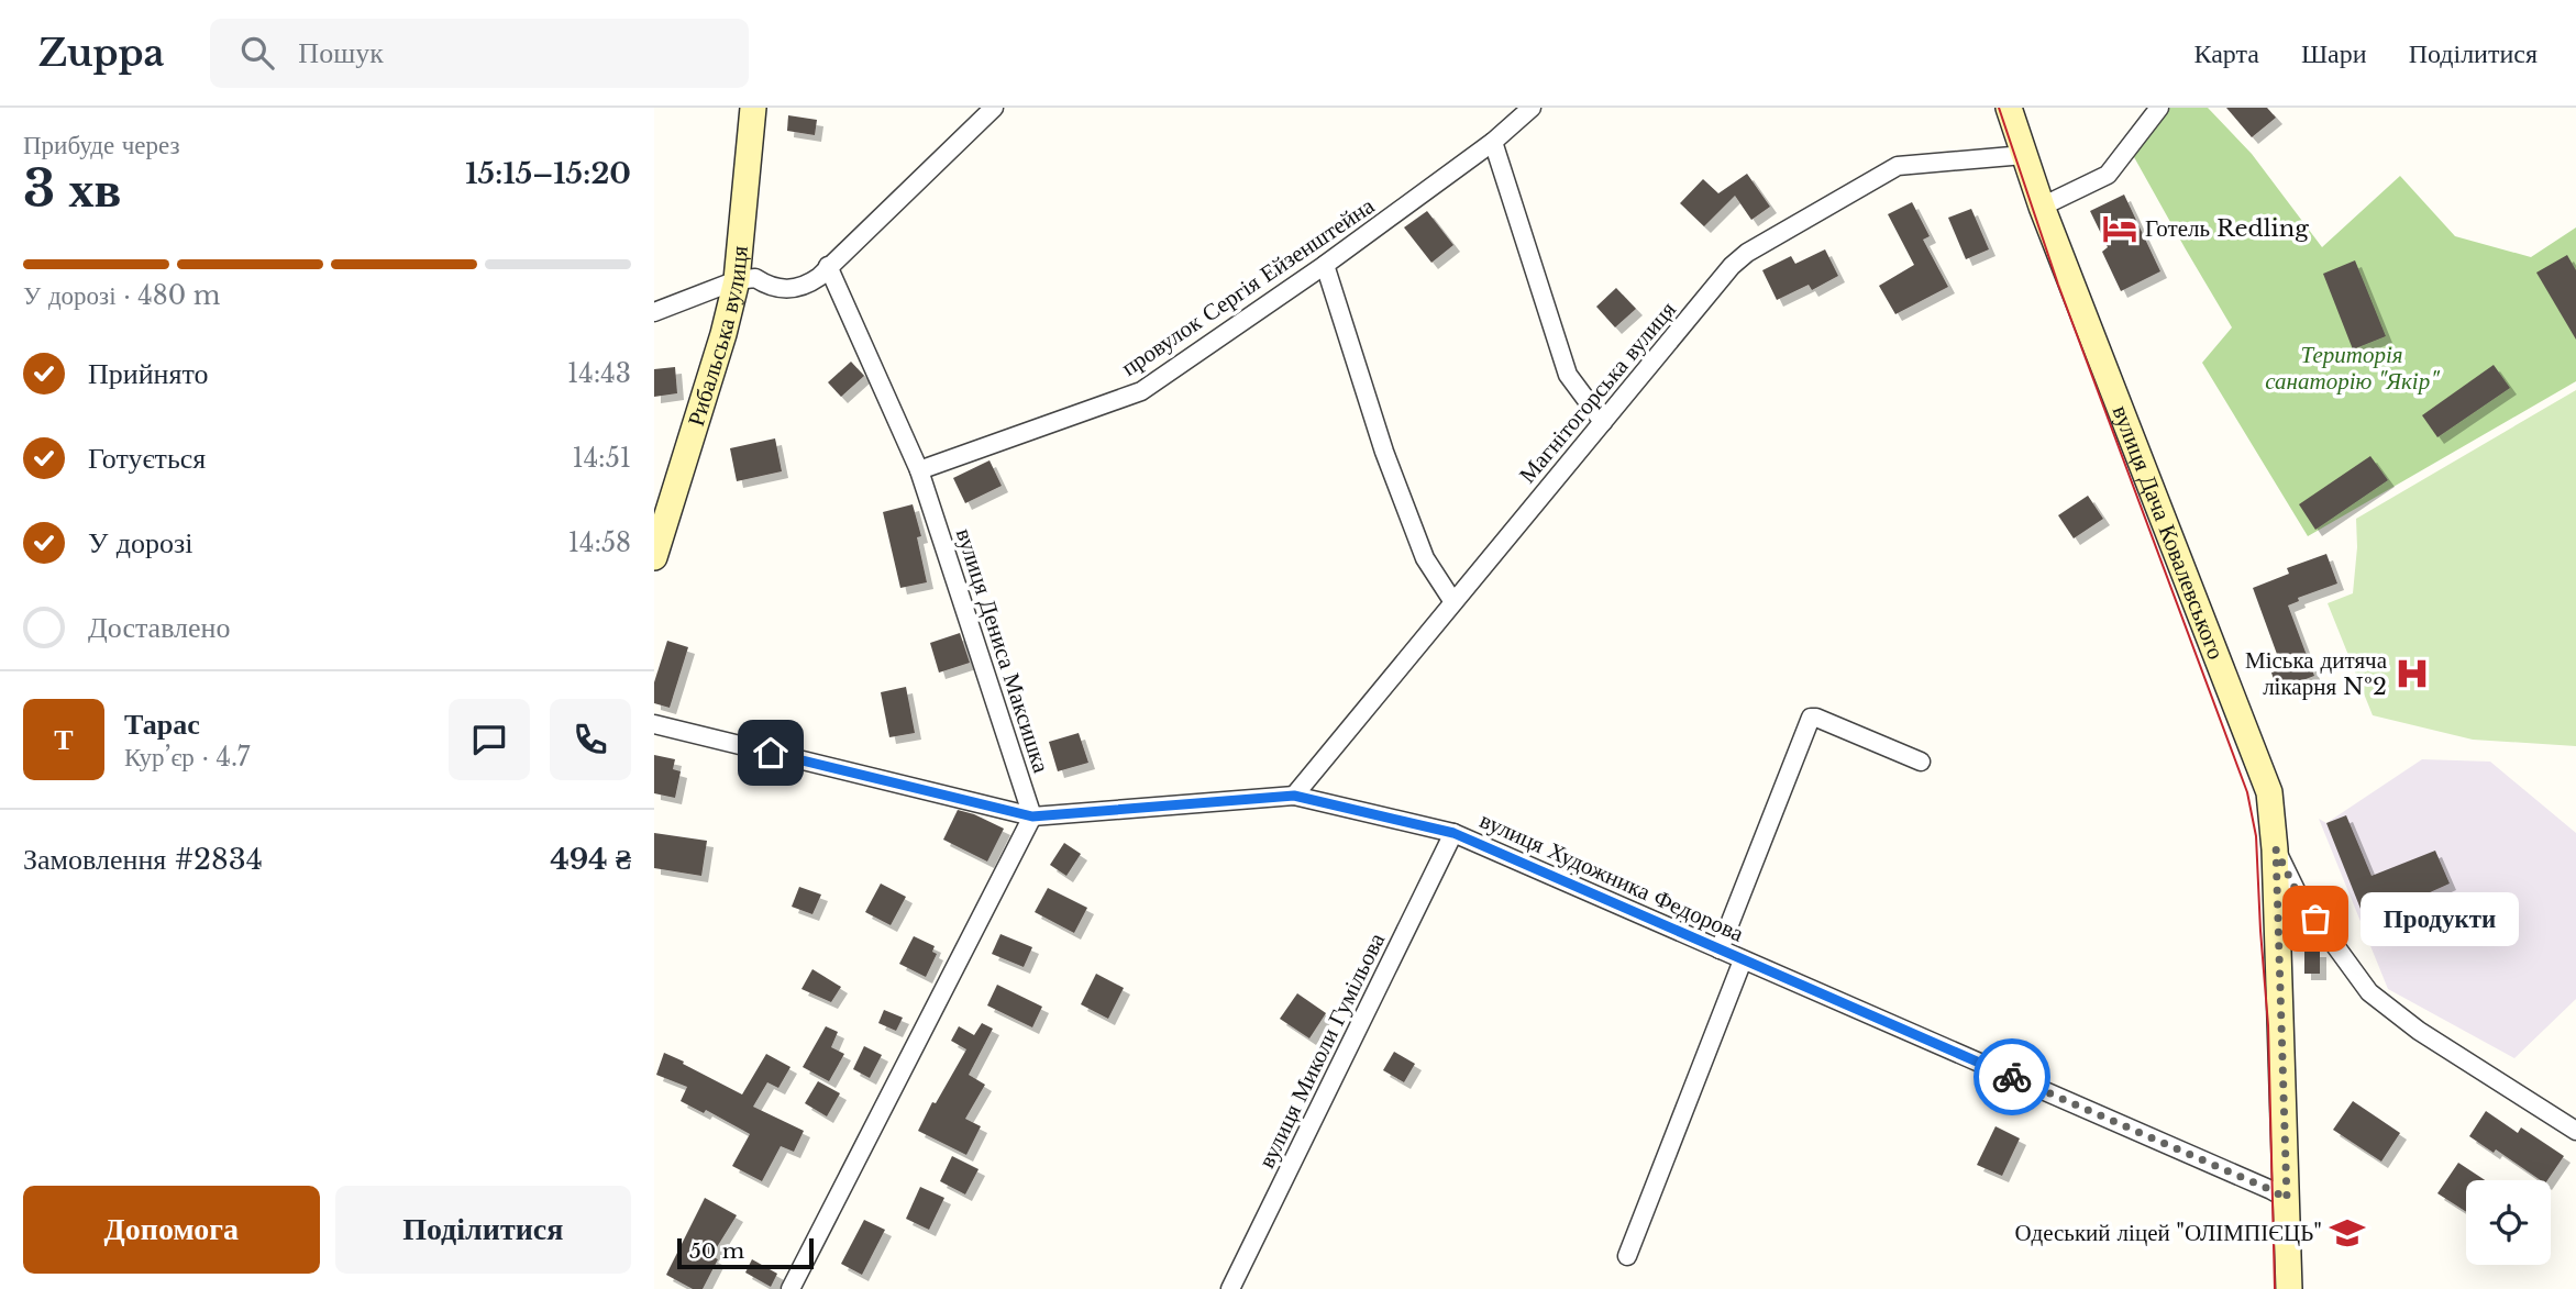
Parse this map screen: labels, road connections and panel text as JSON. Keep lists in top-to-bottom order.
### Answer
{
  "streets": {
    "street": [
      "провулок Сергія Ейзенштейна",
      "Рибальська вулиця",
      "Магнітогорська вулиця",
      "вулиця Дача Ковалевського",
      "вулиця Дениса Максишка",
      "вулиця Художника Федорова",
      "вулиця Миколи Гумільова"
    ]
  },
  "crossings": [
    ["провулок Сергія Ейзенштейна", "вулиця Дениса Максишка"],
    ["Магнітогорська вулиця", "вулиця Дача Ковалевського"],
    ["Магнітогорська вулиця", "вулиця Художника Федорова"],
    ["вулиця Дача Ковалевського", "вулиця Художника Федорова"],
    ["вулиця Дениса Максишка", "вулиця Художника Федорова"],
    ["вулиця Художника Федорова", "вулиця Миколи Гумільова"]
  ],
  "parks": ["Територія санаторію \"Якір\""],
  "places": {
    "hotel": ["Готель Redling"],
    "hospital": ["Міська дитяча лікарня №2"],
    "other": ["Продукти"],
    "school or university": ["Одеський ліцей \"ОЛІМПІЄЦЬ\""]
  },
  "scale_bar": "50 m",
  "page": {
    "header": "Zuppa",
    "search": "Пошук",
    "nav": ["Карта", "Шари", "Поділитися"],
    "heading": ["3 хв", "Прибуде через", "15:15–15:20"],
    "panel": [
      "Тарас",
      "Кур’єр · 4.7",
      "Замовлення #2834",
      "494 ₴"
    ],
    "bar": "У дорозі · 480 m",
    "list": [
      ["Прийнято", "14:43"],
      ["Готується", "14:51"],
      ["У дорозі", "14:58"],
      "Доставлено"
    ],
    "round": "Т",
    "bubble": "Продукти",
    "buttons": ["Допомога", "Поділитися"],
    "scale": "50 m"
  }
}
